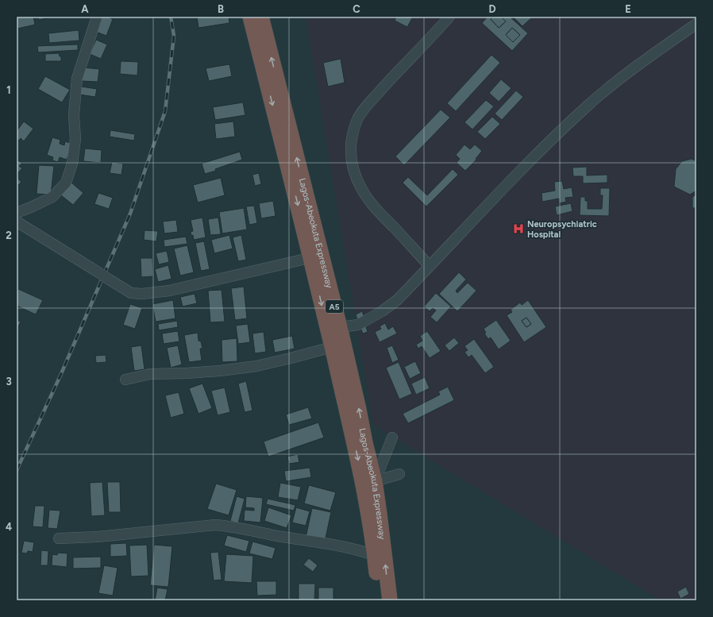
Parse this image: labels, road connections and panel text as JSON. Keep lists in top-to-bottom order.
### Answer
{
  "streets": {
    "highway": ["Lagos-Abeokuta Expressway", "A5"]
  },
  "places": {
    "hospital": ["Neuropsychiatric Hospital"]
  },
  "grid": {
    "columns": [
      "A",
      "B",
      "C",
      "D",
      "E"
    ],
    "rows": [
      "1",
      "2",
      "3",
      "4"
    ]
  }
}
